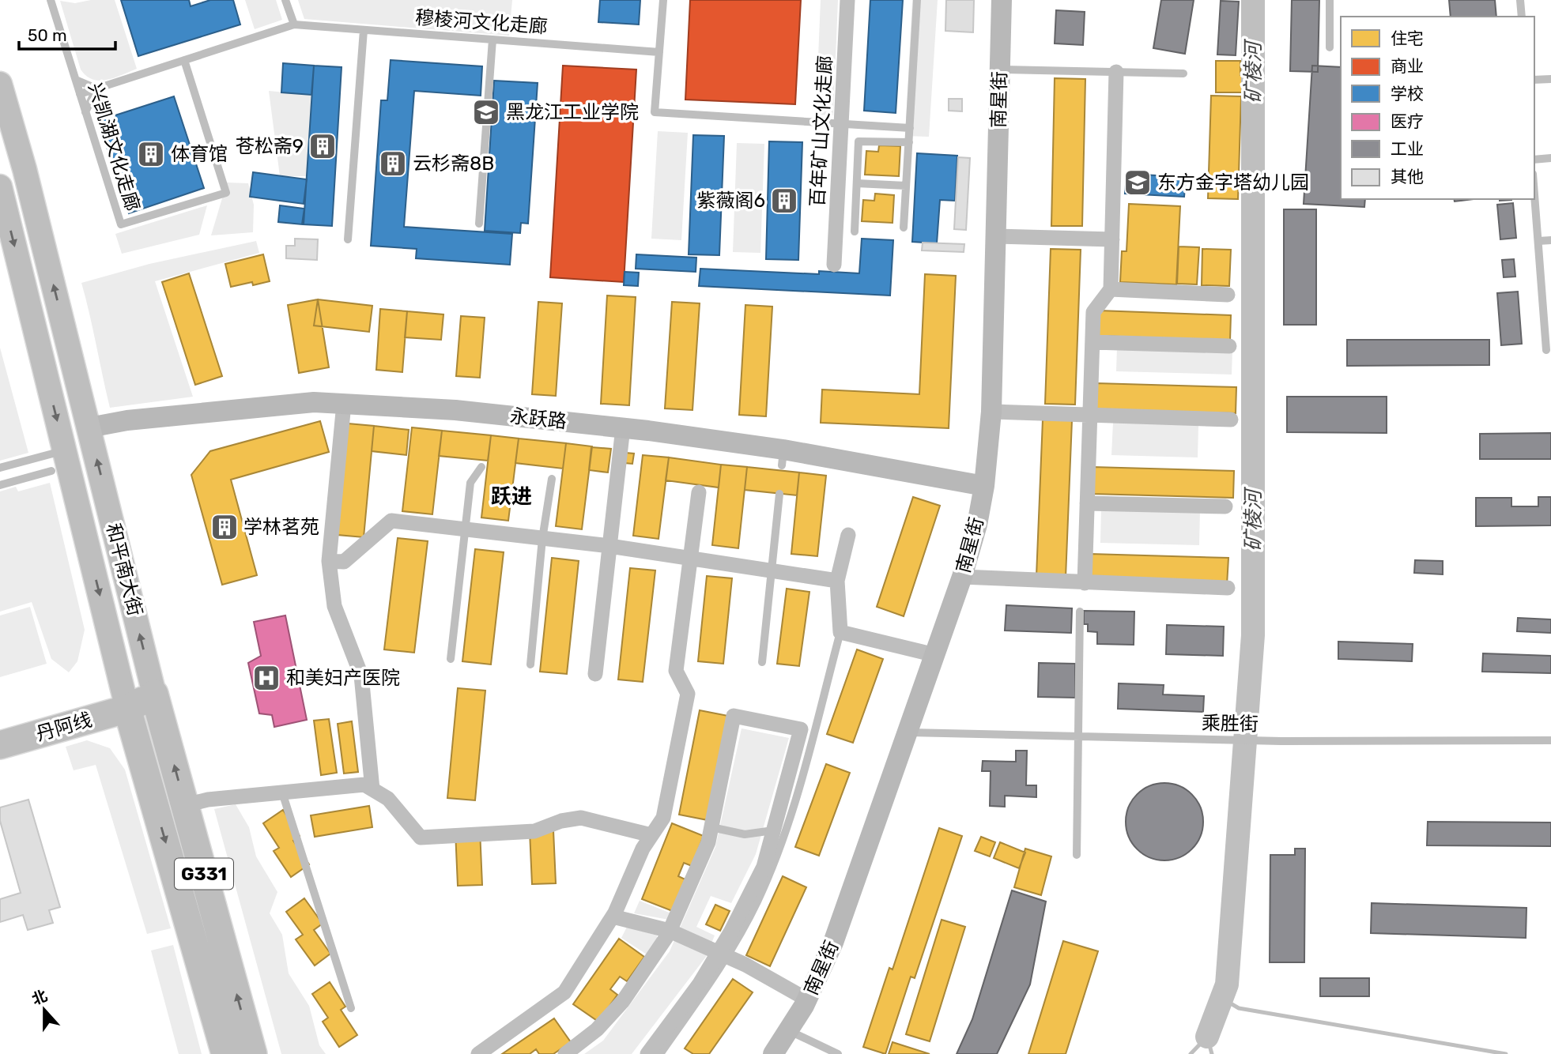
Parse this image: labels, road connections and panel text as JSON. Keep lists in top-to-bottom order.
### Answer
{
  "streets": {
    "highway": ["和平南大街", "丹阿线", "G331"],
    "street": ["南星街", "百年矿山文化走廊", "永跃路"],
    "lane": ["穆棱河文化走廊", "兴凯湖文化走廊", "乘胜街"]
  },
  "crossings": [
    ["穆棱河文化走廊", "兴凯湖文化走廊"],
    ["南星街", "永跃路"],
    ["南星街", "乘胜街"],
    ["永跃路", "和平南大街"],
    ["和平南大街", "丹阿线"]
  ],
  "districts": ["跃进"],
  "water": ["矿棱河"],
  "places": {
    "school or university": ["黑龙江工业学院", "东方金字塔幼儿园"],
    "building": [
      "苍松斋9",
      "体育馆",
      "云杉斋8B",
      "紫薇阁6",
      "学林茗苑"
    ],
    "hospital": ["和美妇产医院"]
  },
  "legend": [
    "住宅",
    "商业",
    "学校",
    "医疗",
    "工业",
    "其他"
  ],
  "scale_bar": "50 m",
  "north": "top"
}
